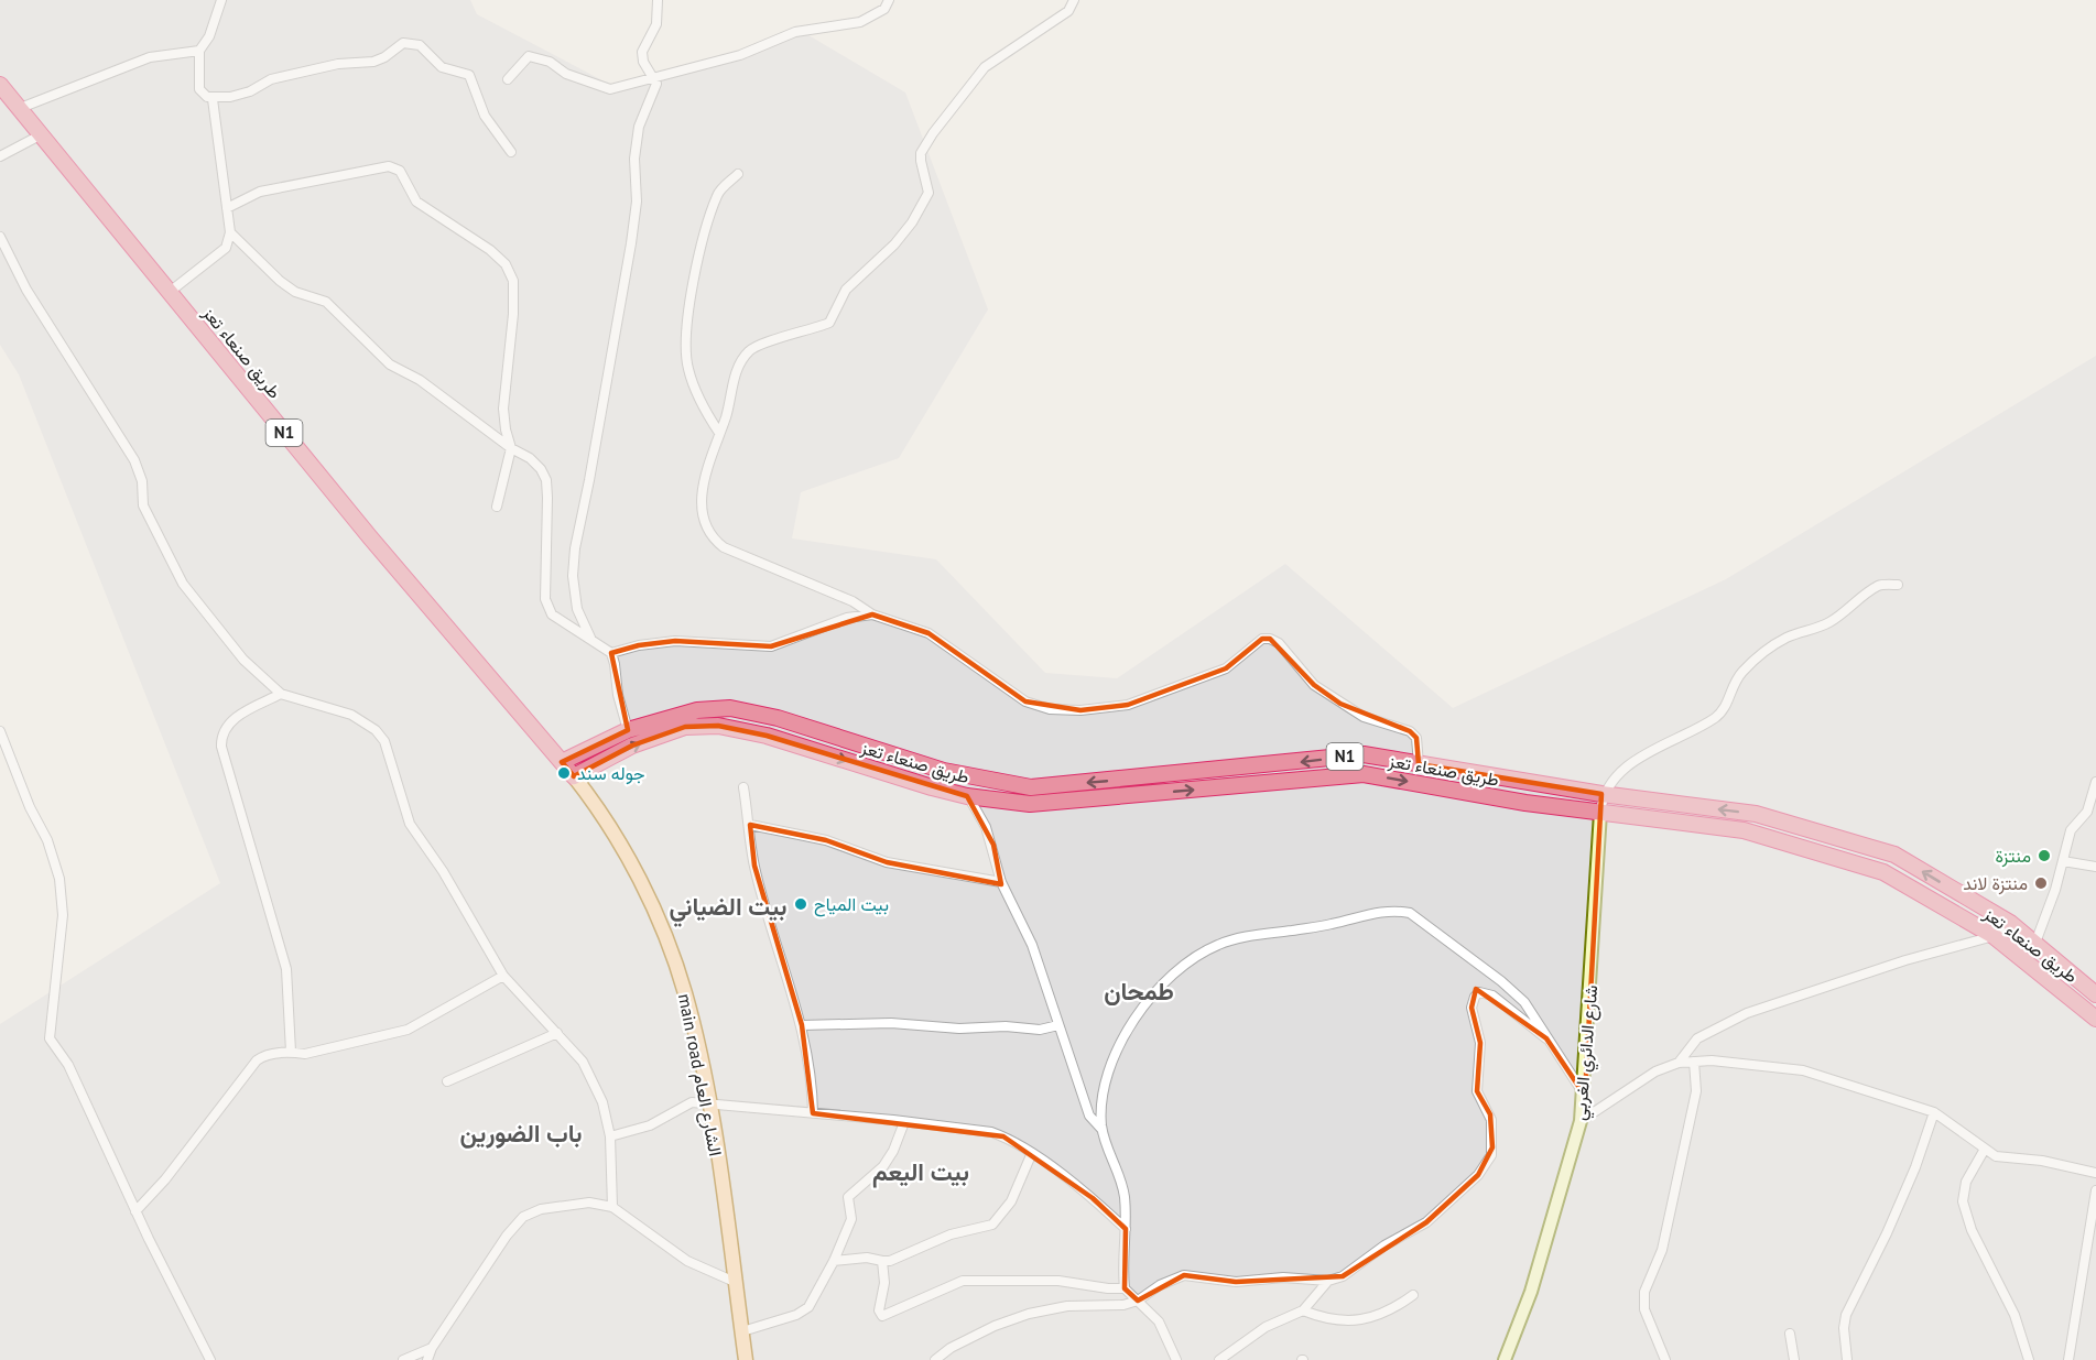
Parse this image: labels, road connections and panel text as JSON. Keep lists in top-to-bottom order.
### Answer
{
  "streets": {
    "highway": ["طريق صنعاء تعز", "N1"],
    "main road": ["main road الشارع العام"],
    "street": ["شارع الدائري الغربي"]
  },
  "crossings": [
    ["طريق صنعاء تعز", "شارع الدائري الغربي"],
    ["طريق صنعاء تعز", "main road الشارع العام"]
  ],
  "districts": [
    "بيت الضياني",
    "طمحان",
    "باب الضورين",
    "بيت اليعم"
  ],
  "places": [
    "جوله سند",
    "منتزة",
    "منتزة لاند",
    "بيت المياح"
  ]
}
